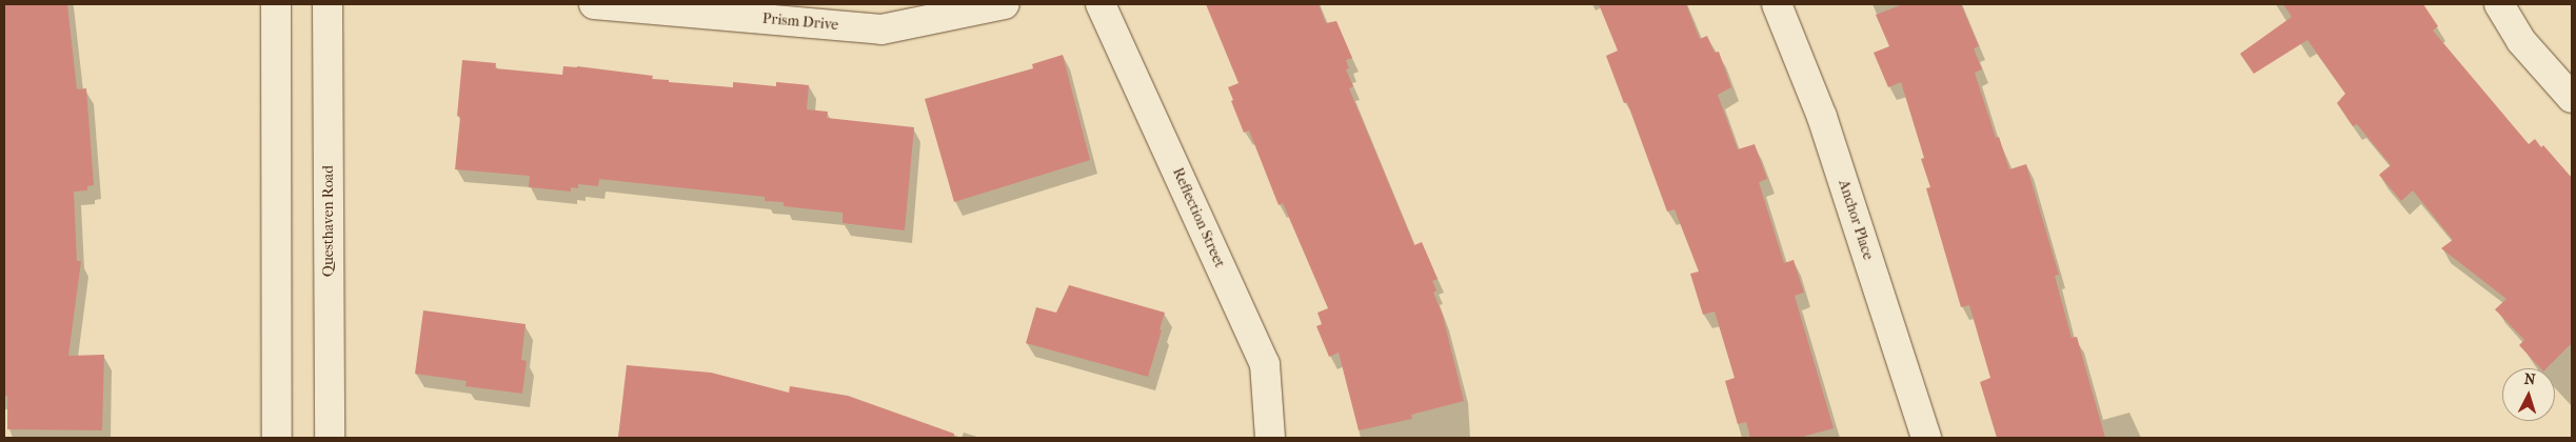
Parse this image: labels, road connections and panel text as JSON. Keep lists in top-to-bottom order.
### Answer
{
  "streets": {
    "street": [
      "Prism Drive",
      "Reflection Street",
      "Anchor Place",
      "Questhaven Road"
    ]
  },
  "north": "top"
}
